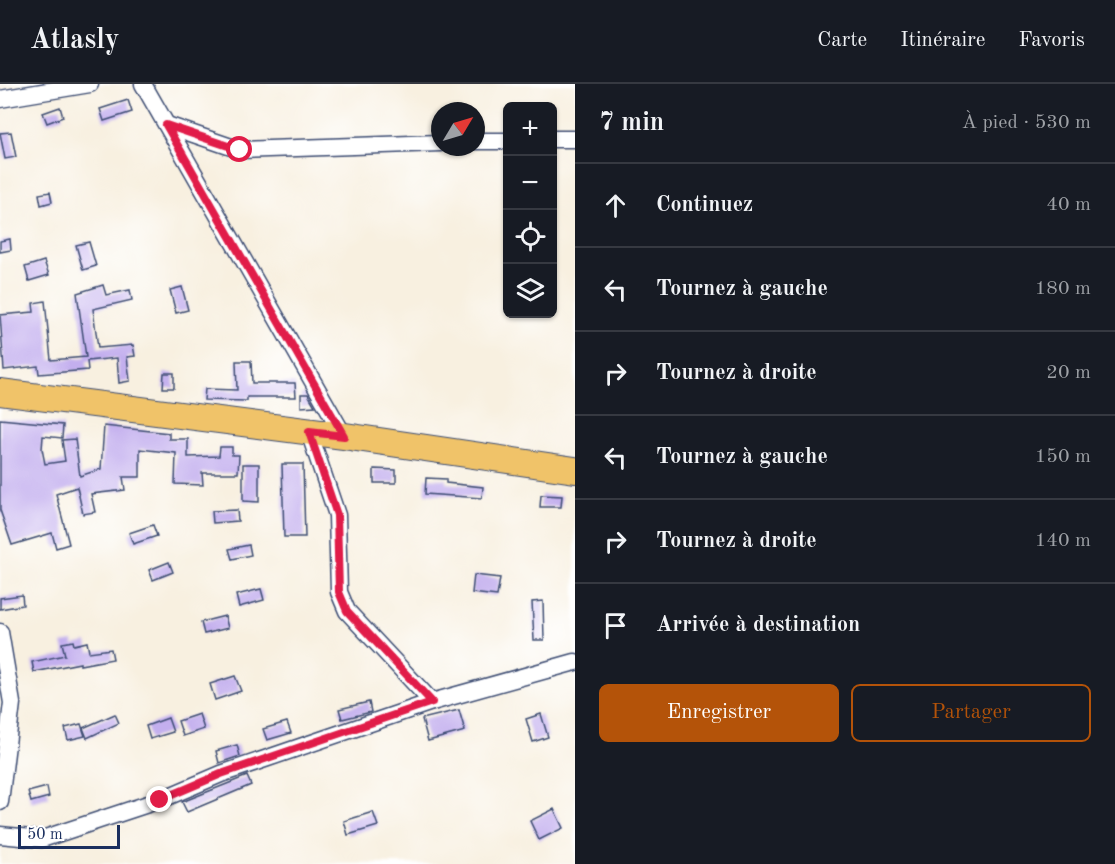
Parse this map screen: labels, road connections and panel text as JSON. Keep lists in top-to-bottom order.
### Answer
{
  "scale_bar": "50 m",
  "north": "top right",
  "page": {
    "header": "Atlasly",
    "nav": ["Carte", "Itinéraire", "Favoris"],
    "heading": ["7 min", "À pied · 530 m"],
    "map_buttons": ["+", "−"],
    "list": [
      ["Continuez", "40 m"],
      ["Tournez à gauche", "180 m"],
      ["Tournez à droite", "20 m"],
      ["Tournez à gauche", "150 m"],
      ["Tournez à droite", "140 m"],
      "Arrivée à destination"
    ],
    "buttons": ["Enregistrer", "Partager"],
    "scale": "50 m"
  }
}
